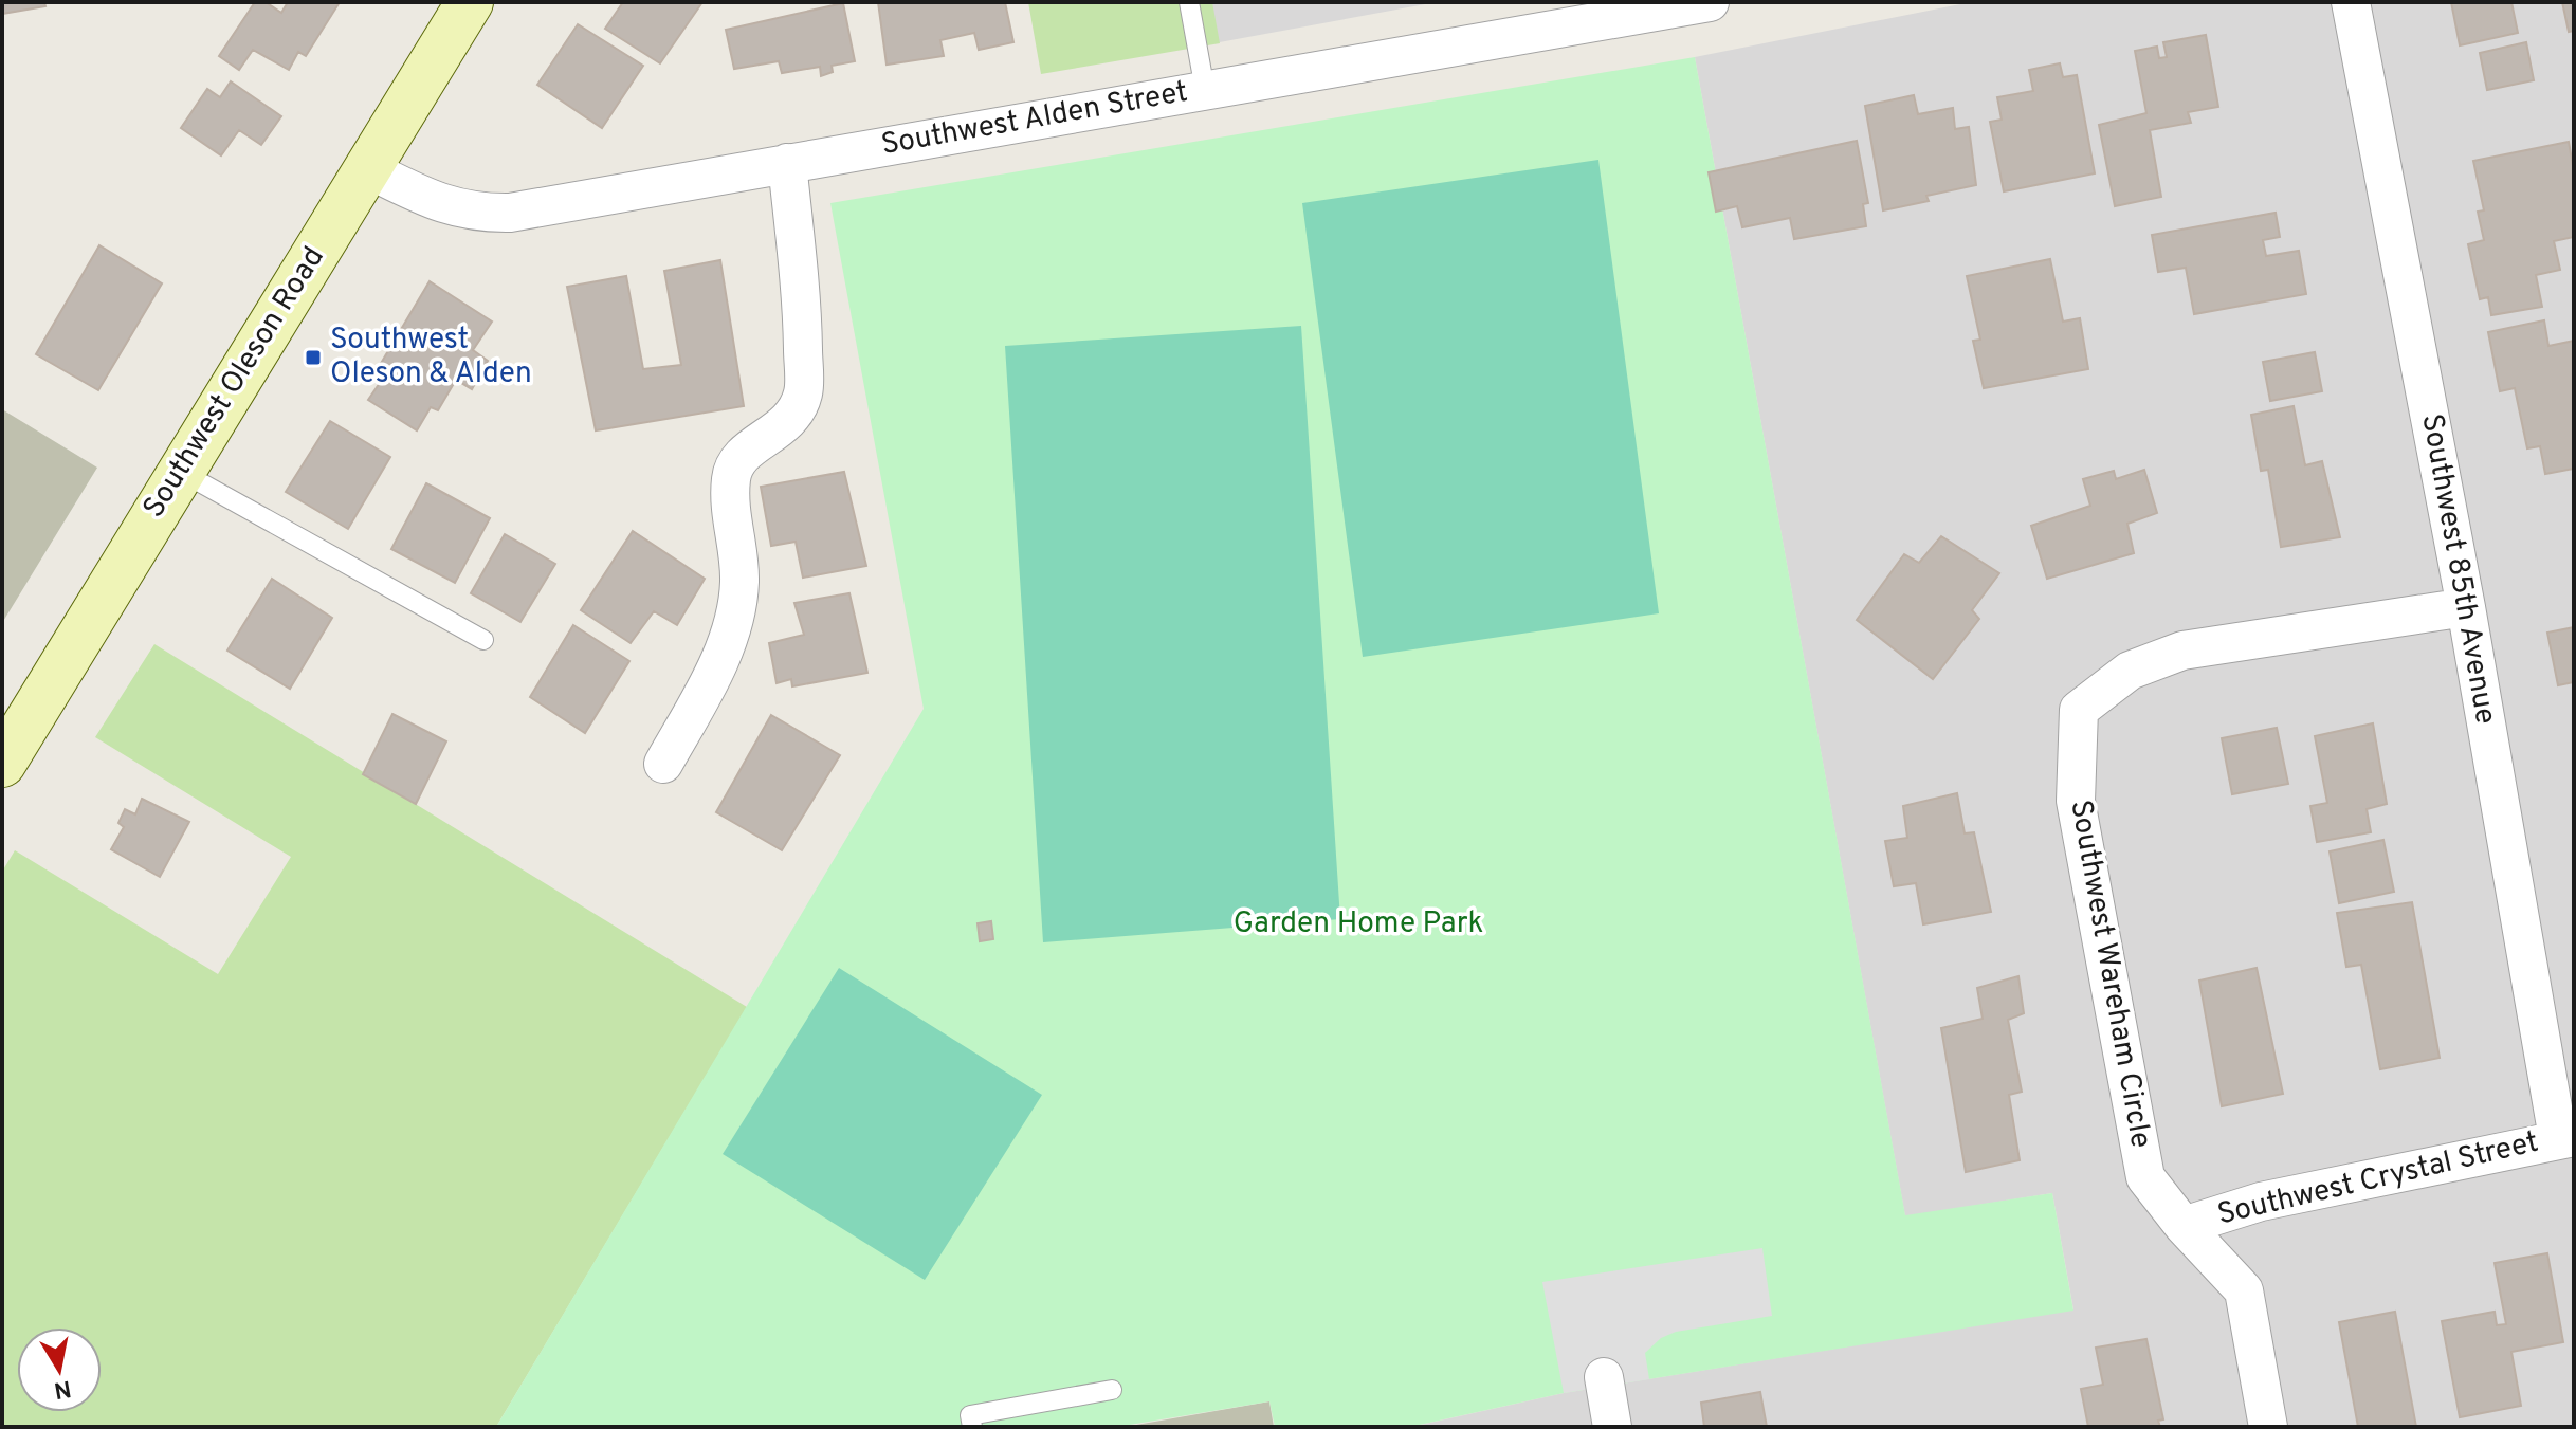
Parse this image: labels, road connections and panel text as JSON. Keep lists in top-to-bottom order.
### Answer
{
  "streets": {
    "main road": ["Southwest Oleson Road"],
    "street": [
      "Southwest Alden Street",
      "Southwest 85th Avenue",
      "Southwest Wareham Circle",
      "Southwest Crystal Street"
    ]
  },
  "crossings": [
    ["Southwest Alden Street", "Southwest Oleson Road"],
    ["Southwest 85th Avenue", "Southwest Wareham Circle"],
    ["Southwest 85th Avenue", "Southwest Crystal Street"],
    ["Southwest Wareham Circle", "Southwest Crystal Street"]
  ],
  "parks": ["Garden Home Park"],
  "places": {
    "transit": ["Southwest Oleson & Alden"]
  },
  "north": "bottom"
}
